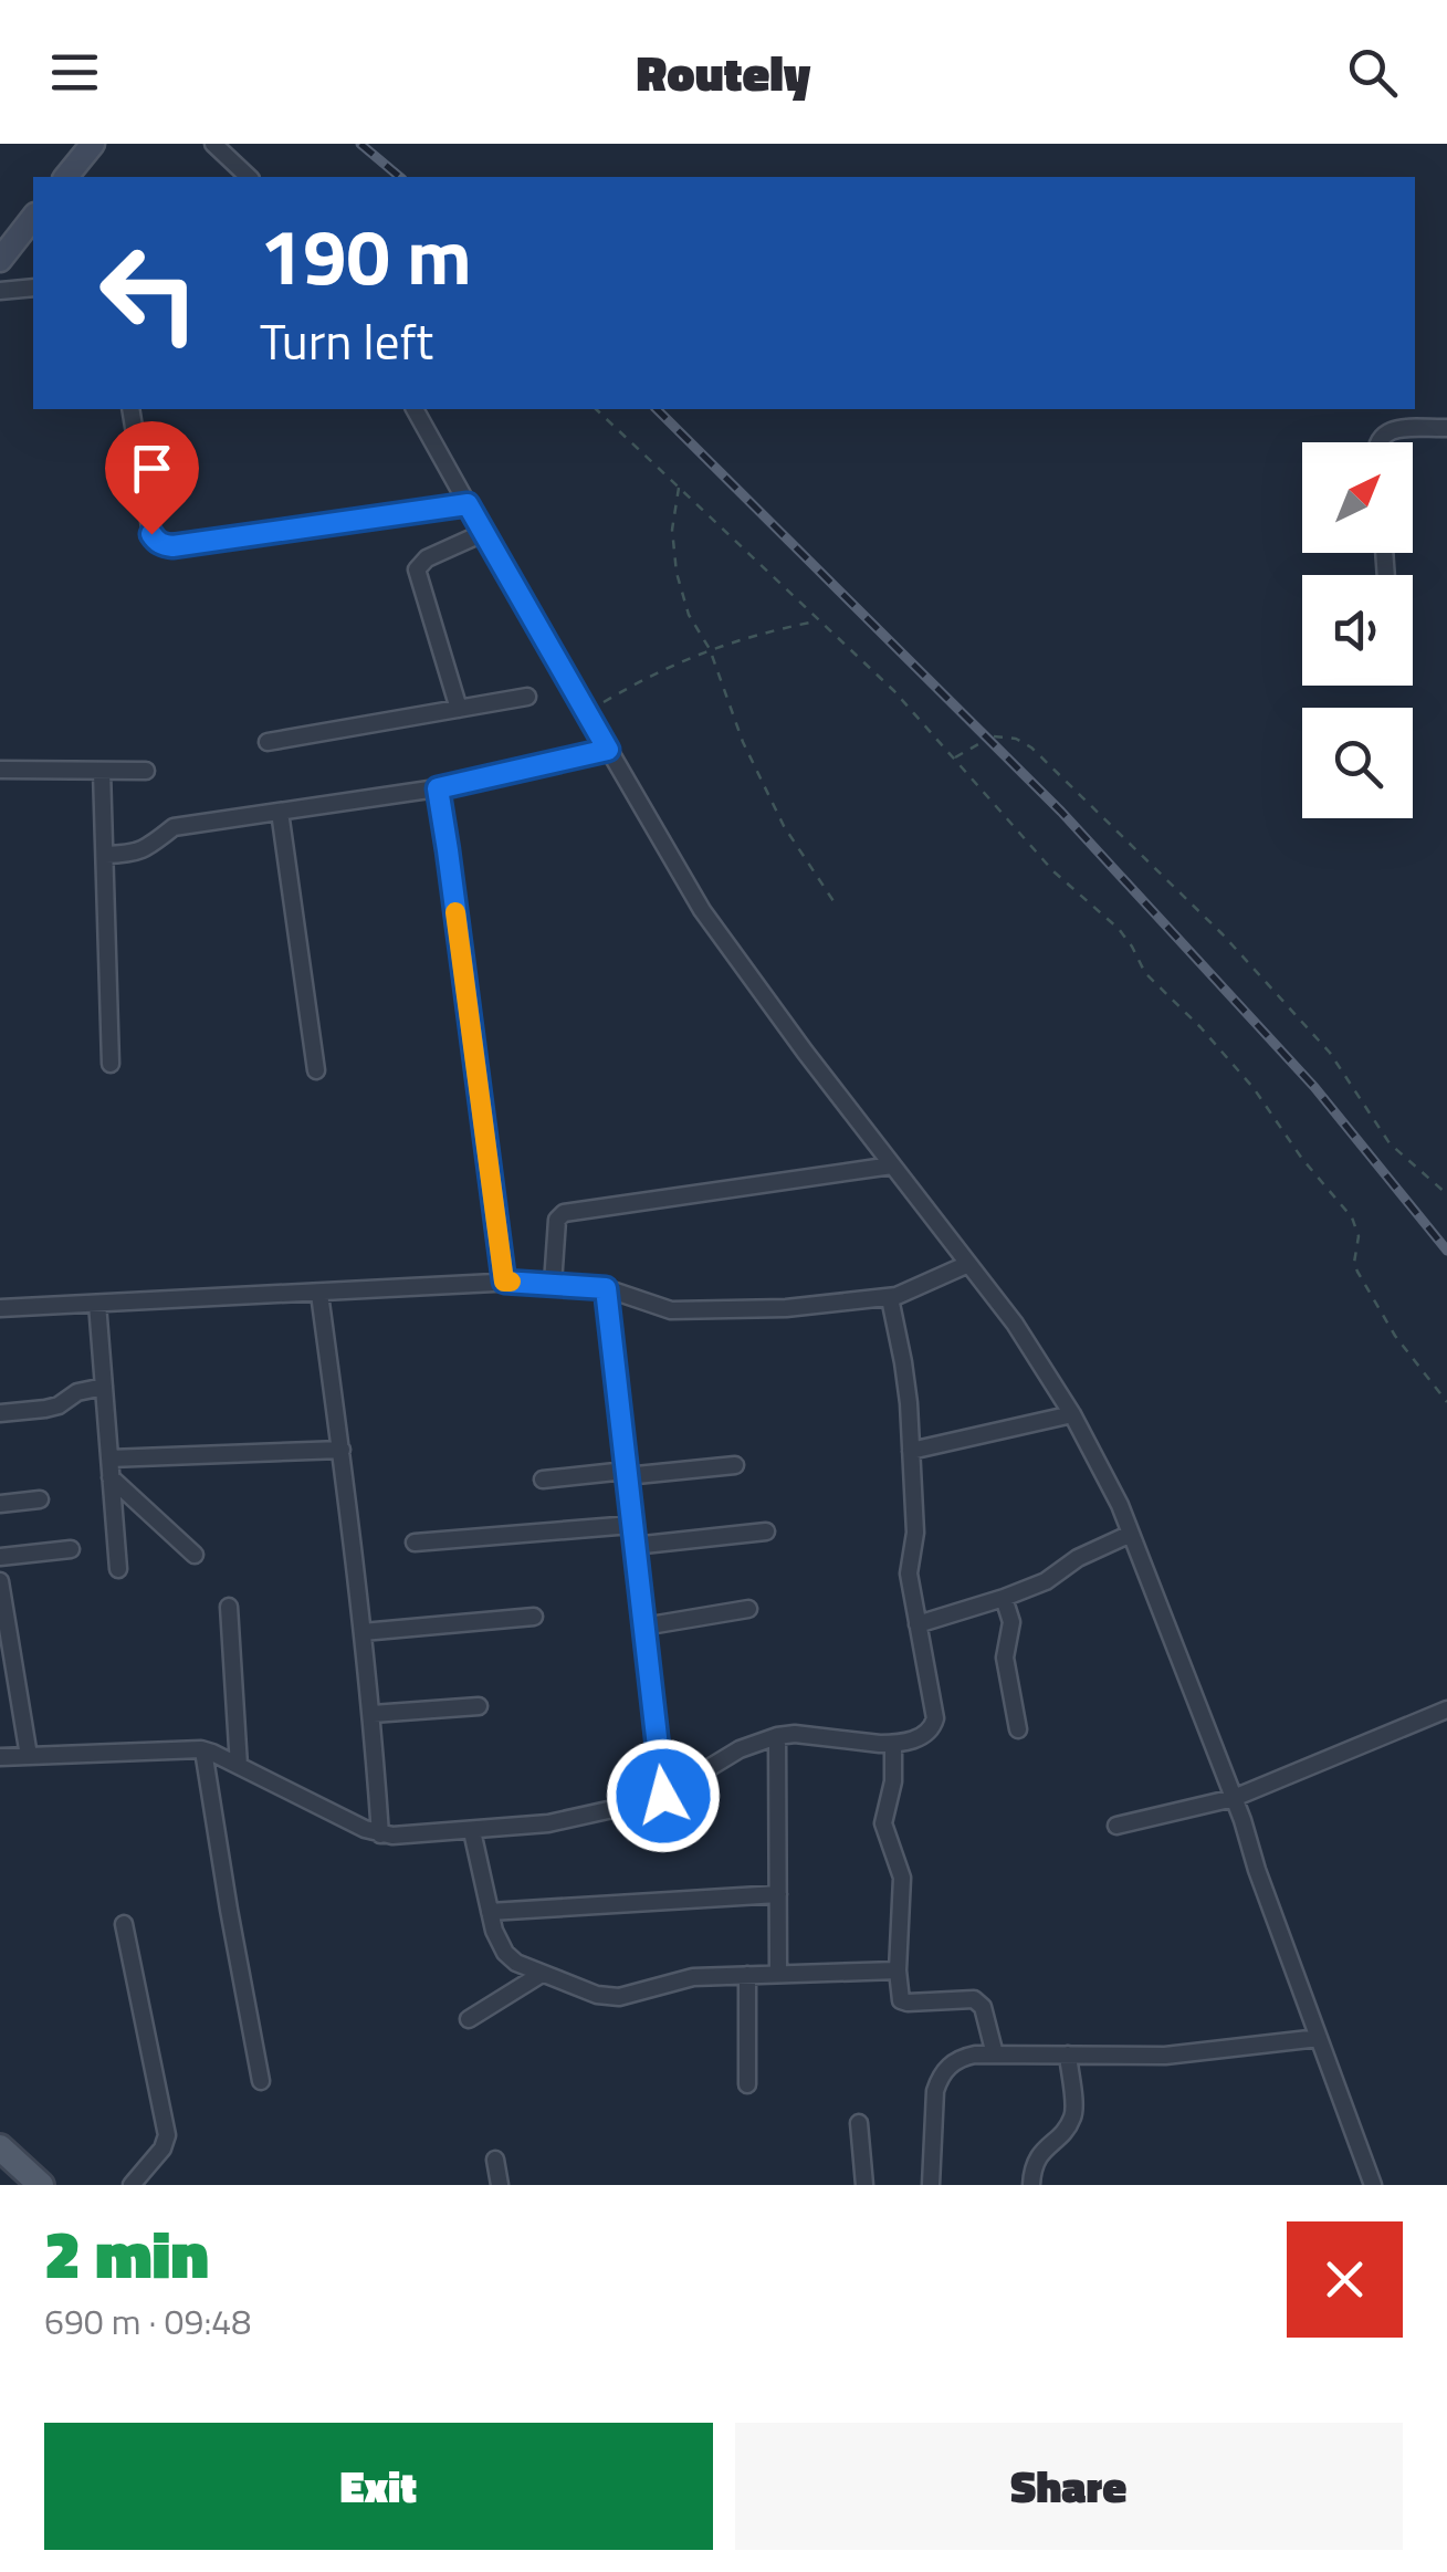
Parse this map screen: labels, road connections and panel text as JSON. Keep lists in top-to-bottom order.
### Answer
{
  "north": "top right",
  "page": {
    "header": "Routely",
    "turn": ["190 m", "Turn left"],
    "heading": ["2 min", "690 m · 09:48"],
    "buttons": ["Exit", "Share"]
  }
}
